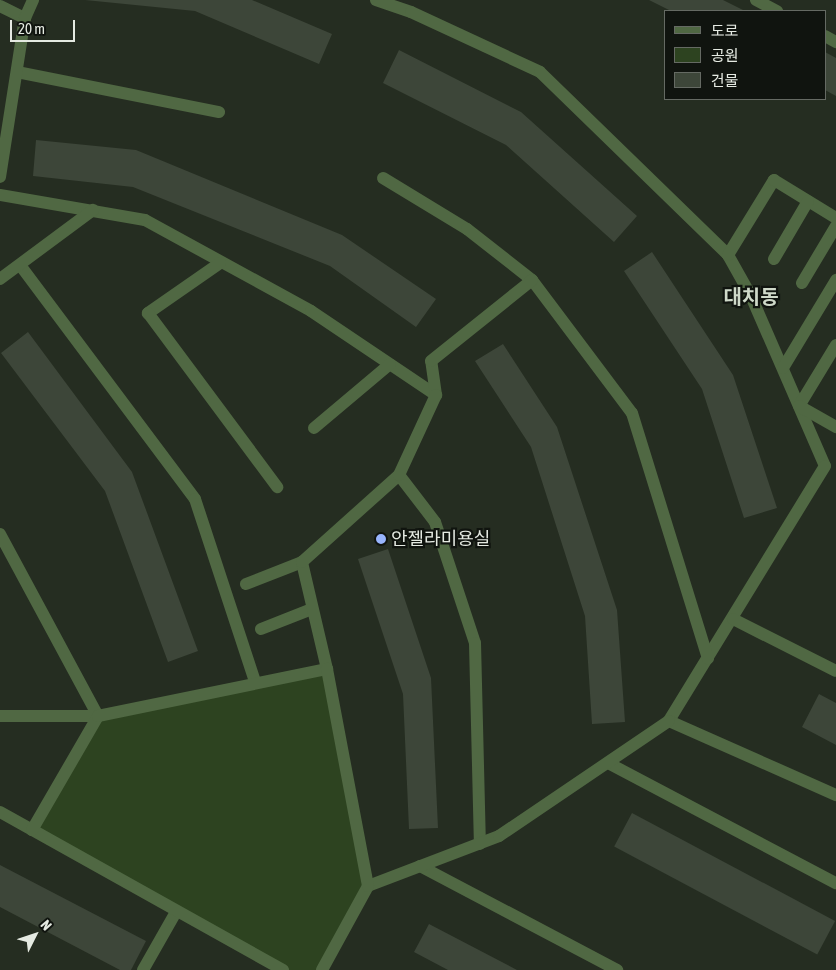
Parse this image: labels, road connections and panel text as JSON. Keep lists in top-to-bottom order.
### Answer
{
  "districts": ["대치동"],
  "places": ["안젤라미용실"],
  "legend": ["도로", "공원", "건물"],
  "scale_bar": "20 m",
  "north": "top right"
}
